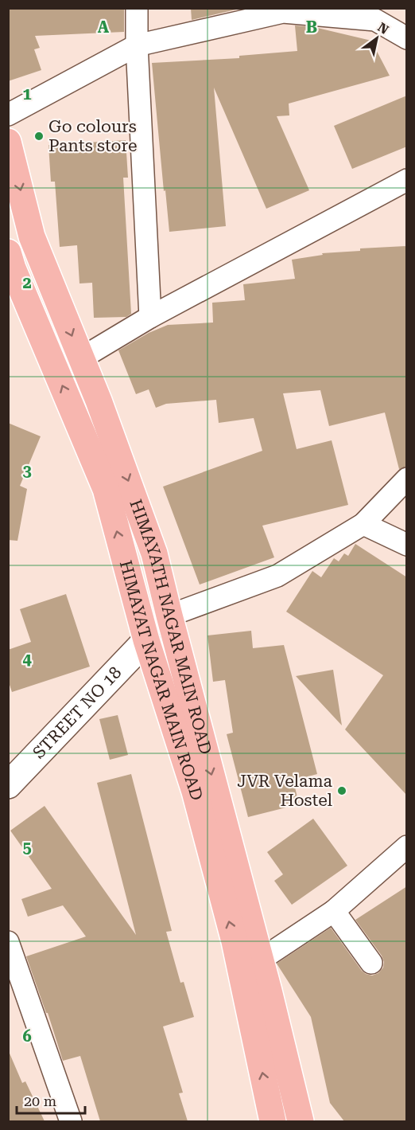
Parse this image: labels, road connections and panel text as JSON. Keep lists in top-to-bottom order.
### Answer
{
  "streets": {
    "main road": ["HIMAYATH NAGAR MAIN ROAD", "HIMAYAT NAGAR MAIN ROAD"],
    "street": ["STREET NO 18"]
  },
  "crossings": [
    ["HIMAYAT NAGAR MAIN ROAD", "STREET NO 18"]
  ],
  "one_way": ["HIMAYATH NAGAR MAIN ROAD", "HIMAYAT NAGAR MAIN ROAD"],
  "places": ["Go colours Pants store", "JVR Velama Hostel"],
  "scale_bar": "20 m",
  "north": "top right",
  "grid": {
    "columns": ["A", "B"],
    "rows": [
      "1",
      "2",
      "3",
      "4",
      "5",
      "6"
    ]
  }
}
